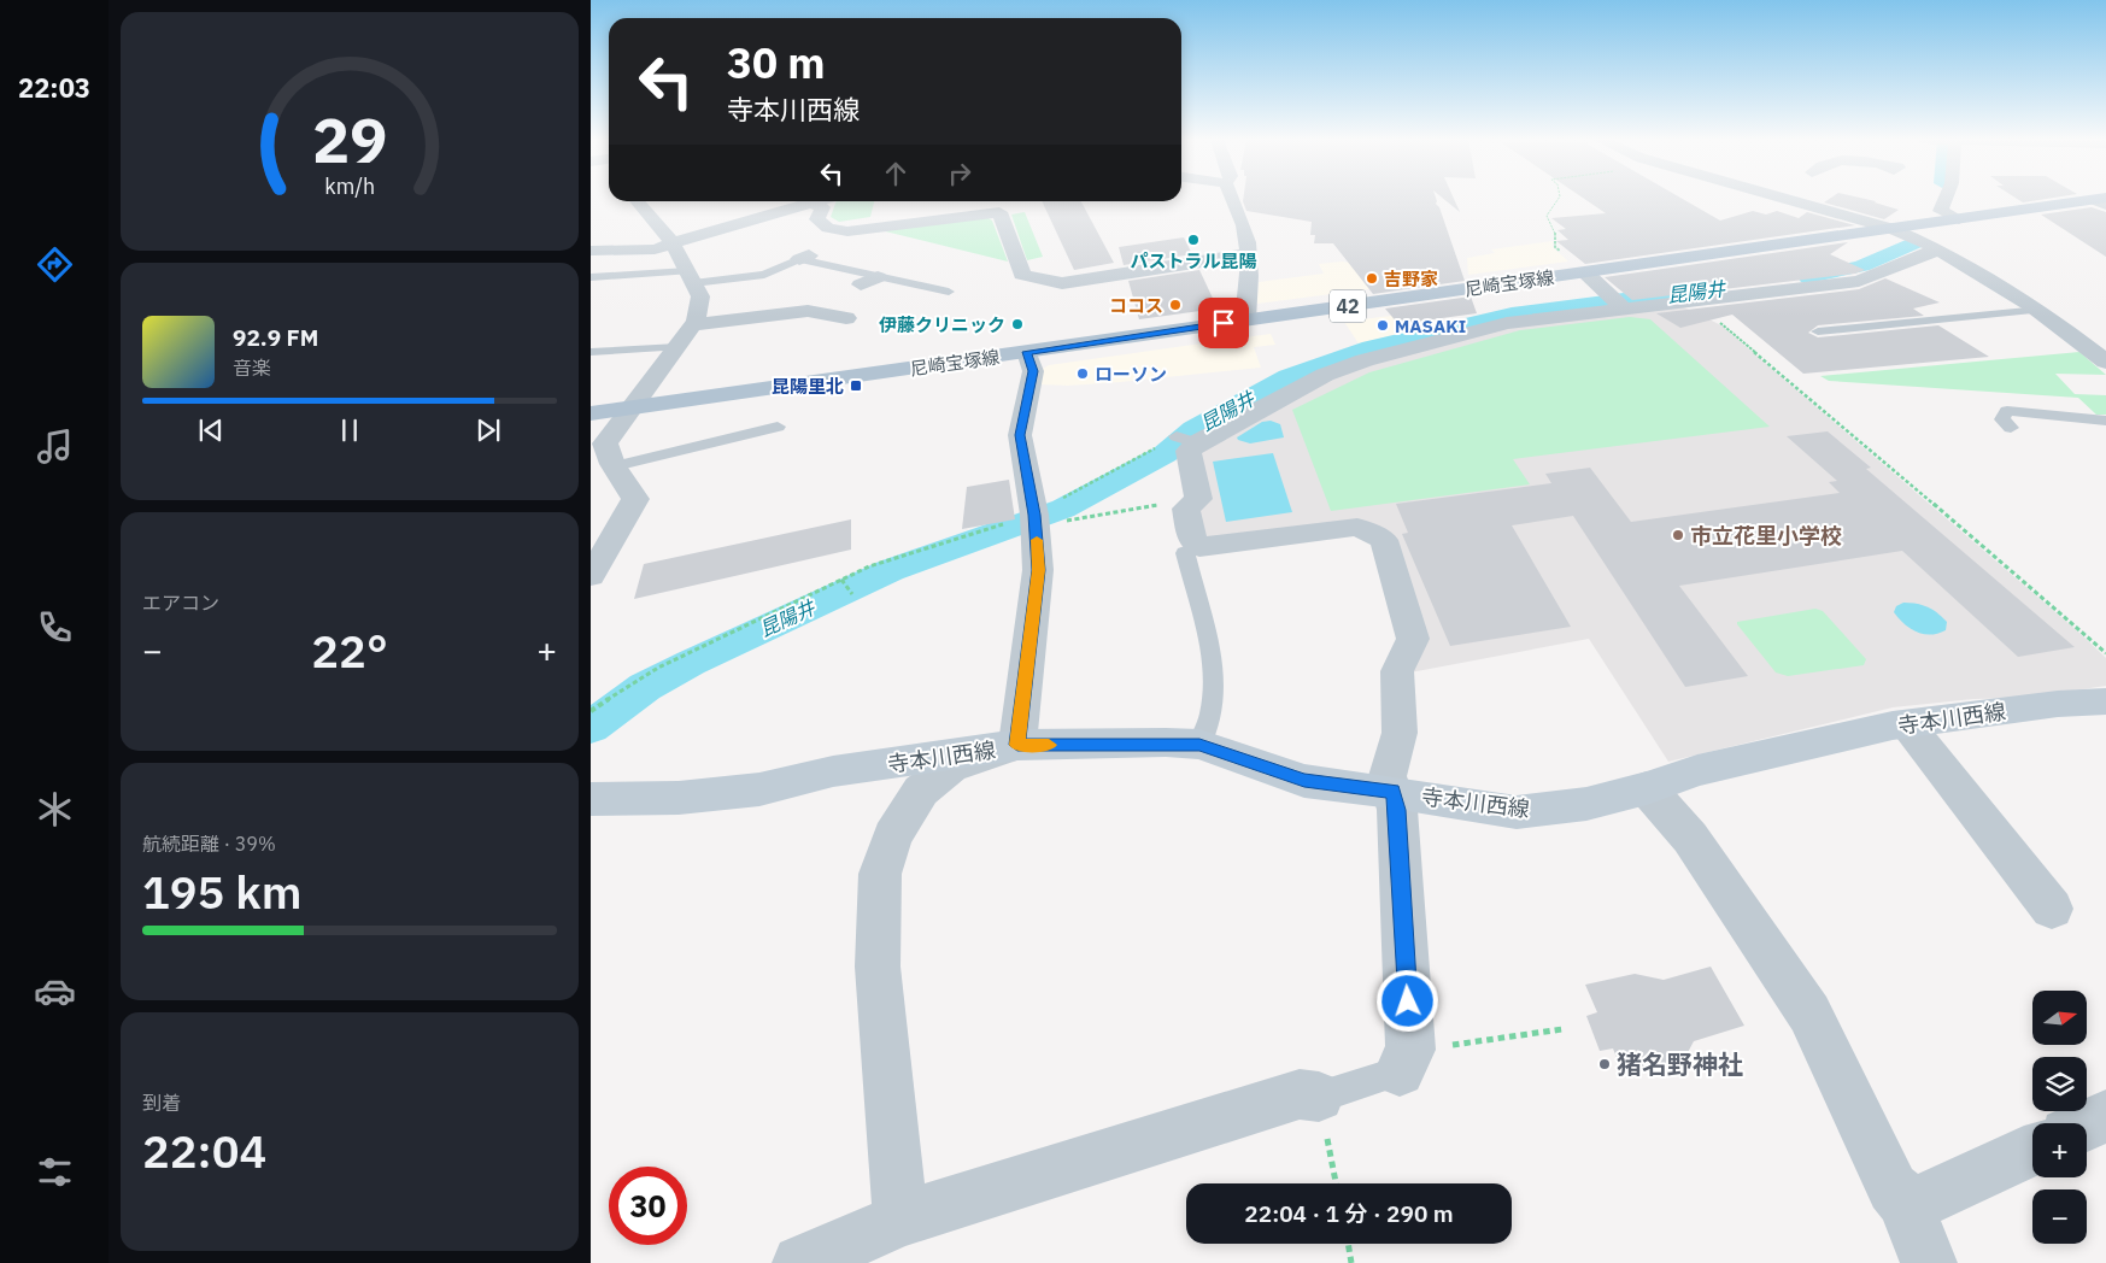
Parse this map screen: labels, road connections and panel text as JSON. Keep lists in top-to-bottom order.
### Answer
{
  "streets": {
    "main road": ["尼崎宝塚線", "42", "寺本川西線"]
  },
  "water": ["昆陽井"],
  "places": {
    "other": [
      "パストラル昆陽",
      "吉野家",
      "ココス",
      "伊藤クリニック",
      "MASAKI",
      "ローソン",
      "市立花里小学校",
      "猪名野神社"
    ],
    "transit": ["昆陽里北"]
  },
  "north": "right",
  "page": {
    "tabs": "22:03",
    "turn": ["30 m", "寺本川西線"],
    "song": ["92.9 FM", "音楽"],
    "tile": [
      "エアコン",
      ["航続距離 · 39%", "195 km"],
      ["到着", "22:04"]
    ],
    "heat": ["−", "22°", "+"],
    "map_buttons": ["+", "−"],
    "limit": "30",
    "trip": "22:04 · 1 分 · 290 m",
    "gauge": ["29", "km/h"]
  }
}
